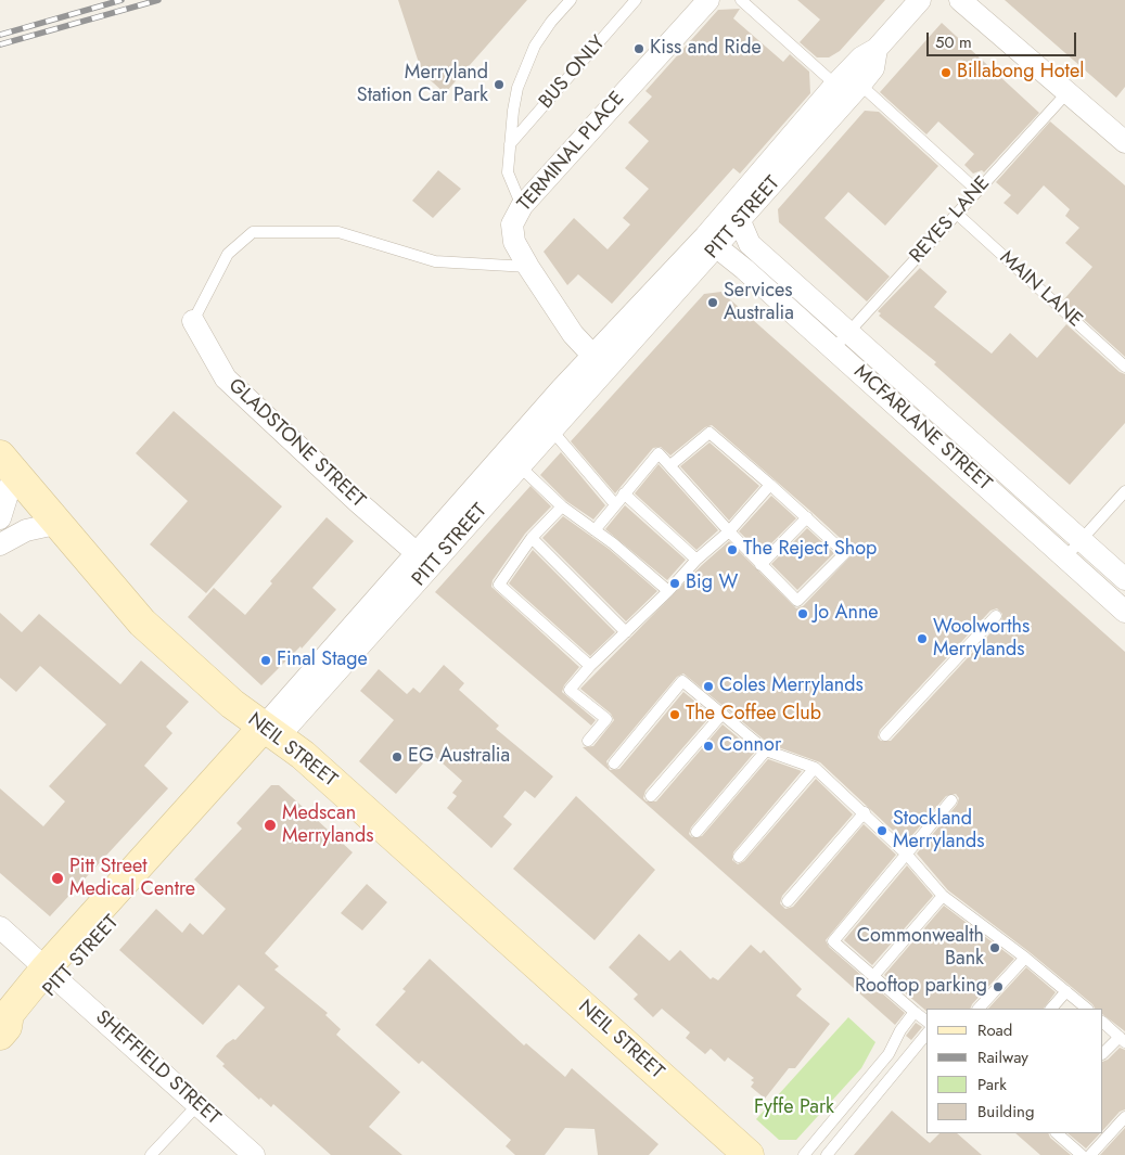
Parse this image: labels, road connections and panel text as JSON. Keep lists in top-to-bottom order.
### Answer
{
  "streets": {
    "main road": ["PITT STREET", "NEIL STREET"],
    "street": [
      "TERMINAL PLACE",
      "MCFARLANE STREET",
      "GLADSTONE STREET",
      "SHEFFIELD STREET"
    ],
    "lane": ["BUS ONLY", "REYES LANE", "MAIN LANE"]
  },
  "crossings": [
    ["BUS ONLY", "TERMINAL PLACE"],
    ["TERMINAL PLACE", "PITT STREET"],
    ["PITT STREET", "MCFARLANE STREET"],
    ["PITT STREET", "GLADSTONE STREET"],
    ["PITT STREET", "NEIL STREET"],
    ["PITT STREET", "SHEFFIELD STREET"],
    ["REYES LANE", "MAIN LANE"],
    ["REYES LANE", "MCFARLANE STREET"]
  ],
  "parks": ["Fyffe Park"],
  "places": [
    "Kiss and Ride",
    "Billabong Hotel",
    "Merryland Station Car Park",
    "Services Australia",
    "The Reject Shop",
    "Big W",
    "Jo Anne",
    "Woolworths Merrylands",
    "Final Stage",
    "Coles Merrylands",
    "The Coffee Club",
    "Connor",
    "EG Australia",
    "Medscan Merrylands",
    "Stockland Merrylands",
    "Pitt Street Medical Centre",
    "Commonwealth Bank",
    "Rooftop parking"
  ],
  "legend": [
    "Road",
    "Railway",
    "Park",
    "Building"
  ],
  "scale_bar": "50 m"
}
